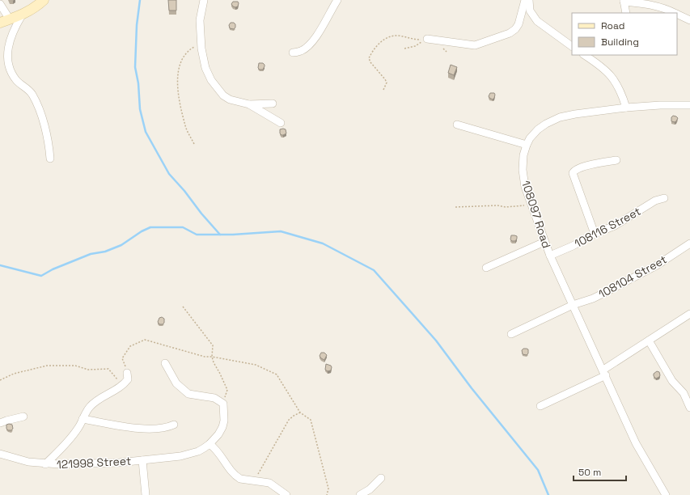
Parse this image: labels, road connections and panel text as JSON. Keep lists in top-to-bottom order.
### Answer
{
  "streets": {
    "street": [
      "108097 Road",
      "108116 Street",
      "108104 Street",
      "121998 Street"
    ]
  },
  "crossings": [
    ["108097 Road", "108116 Street"],
    ["108097 Road", "108104 Street"]
  ],
  "legend": ["Road", "Building"],
  "scale_bar": "50 m"
}
